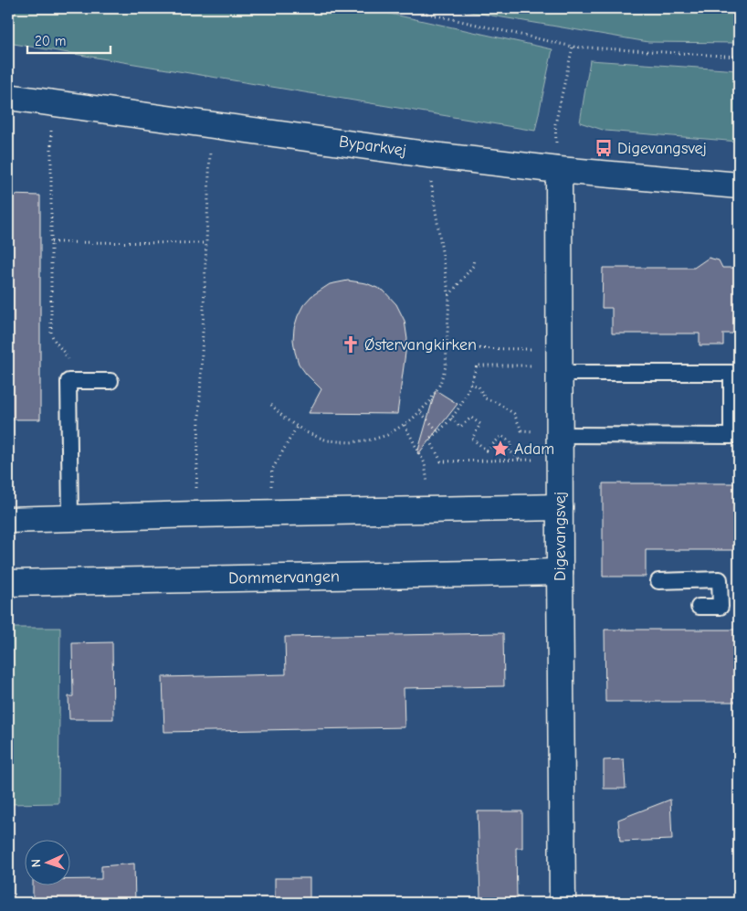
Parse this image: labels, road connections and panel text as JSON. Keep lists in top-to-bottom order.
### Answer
{
  "streets": {
    "street": ["Byparkvej", "Digevangsvej", "Dommervangen"]
  },
  "crossings": [
    ["Byparkvej", "Digevangsvej"],
    ["Digevangsvej", "Dommervangen"]
  ],
  "places": {
    "bus stop": ["Digevangsvej"],
    "church": ["Østervangkirken"],
    "place": ["Adam"]
  },
  "scale_bar": "20 m",
  "north": "left"
}
